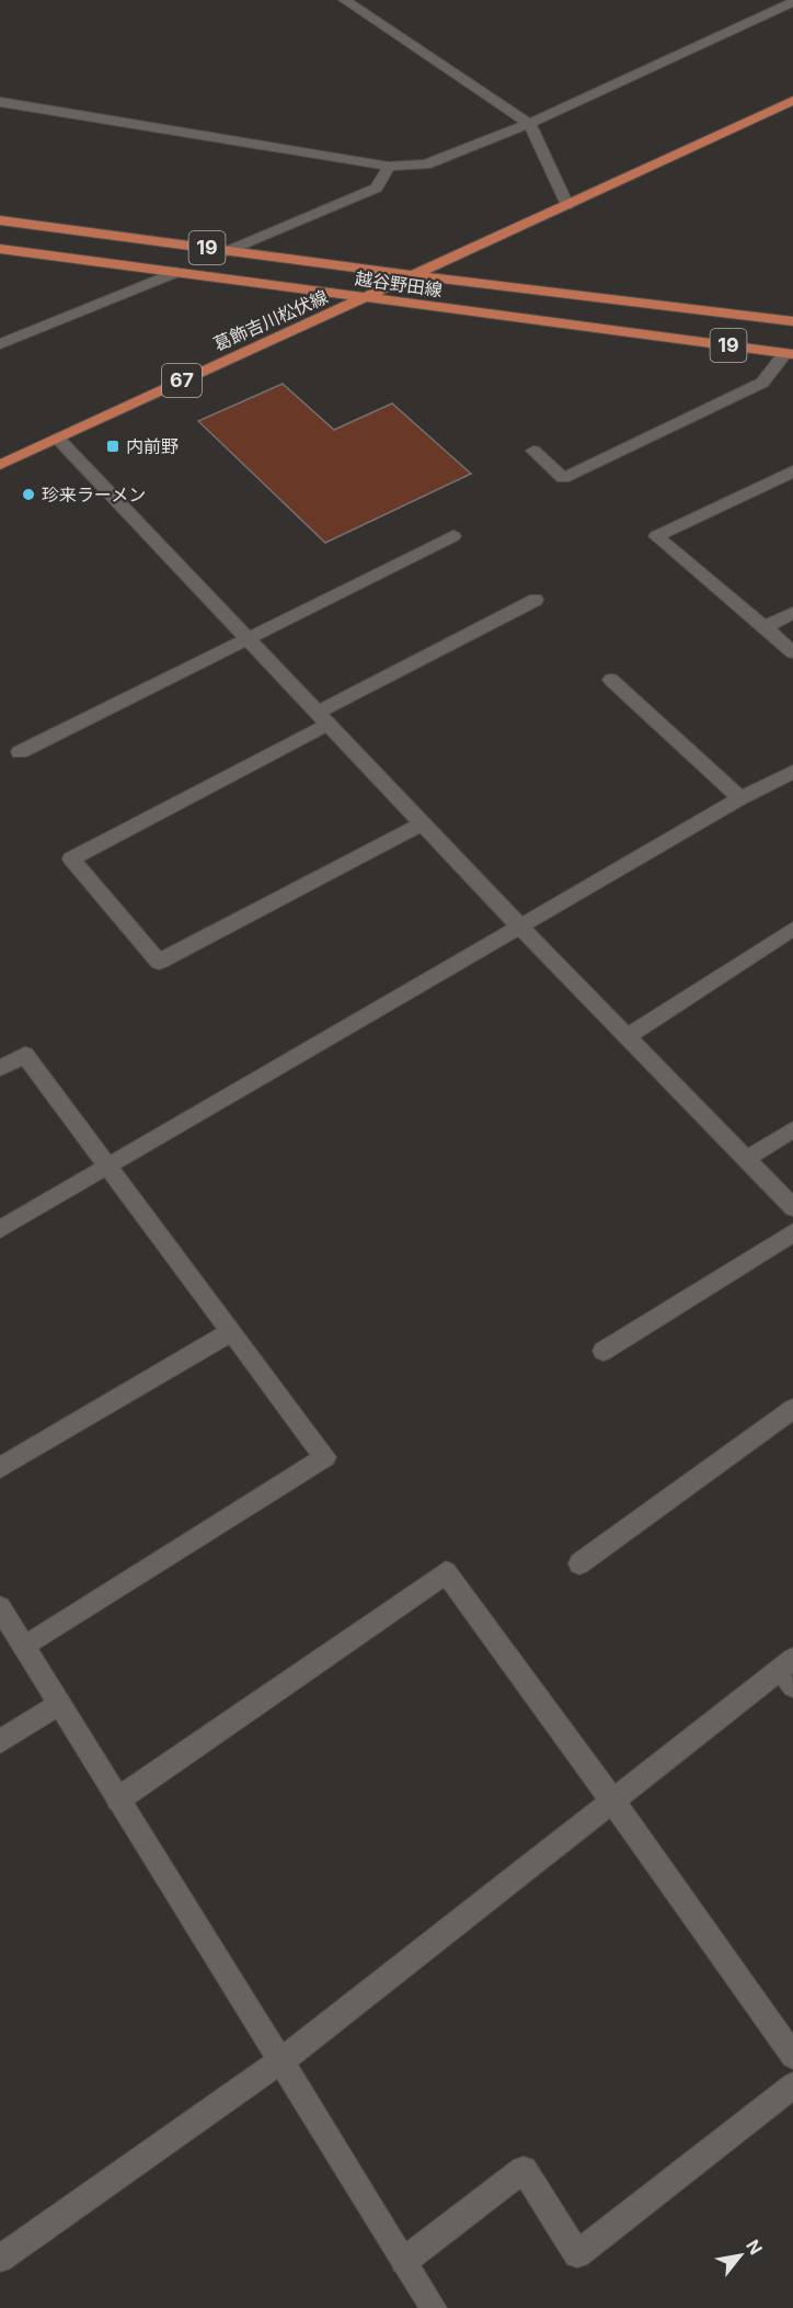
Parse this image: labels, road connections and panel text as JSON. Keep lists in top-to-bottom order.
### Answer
{
  "streets": {
    "main road": [
      "19",
      "越谷野田線",
      "葛飾吉川松伏線",
      "67"
    ]
  },
  "crossings": [
    ["越谷野田線", "葛飾吉川松伏線"]
  ],
  "places": {
    "transit": ["内前野"],
    "other": ["珍来ラーメン"]
  },
  "north": "top right"
}
